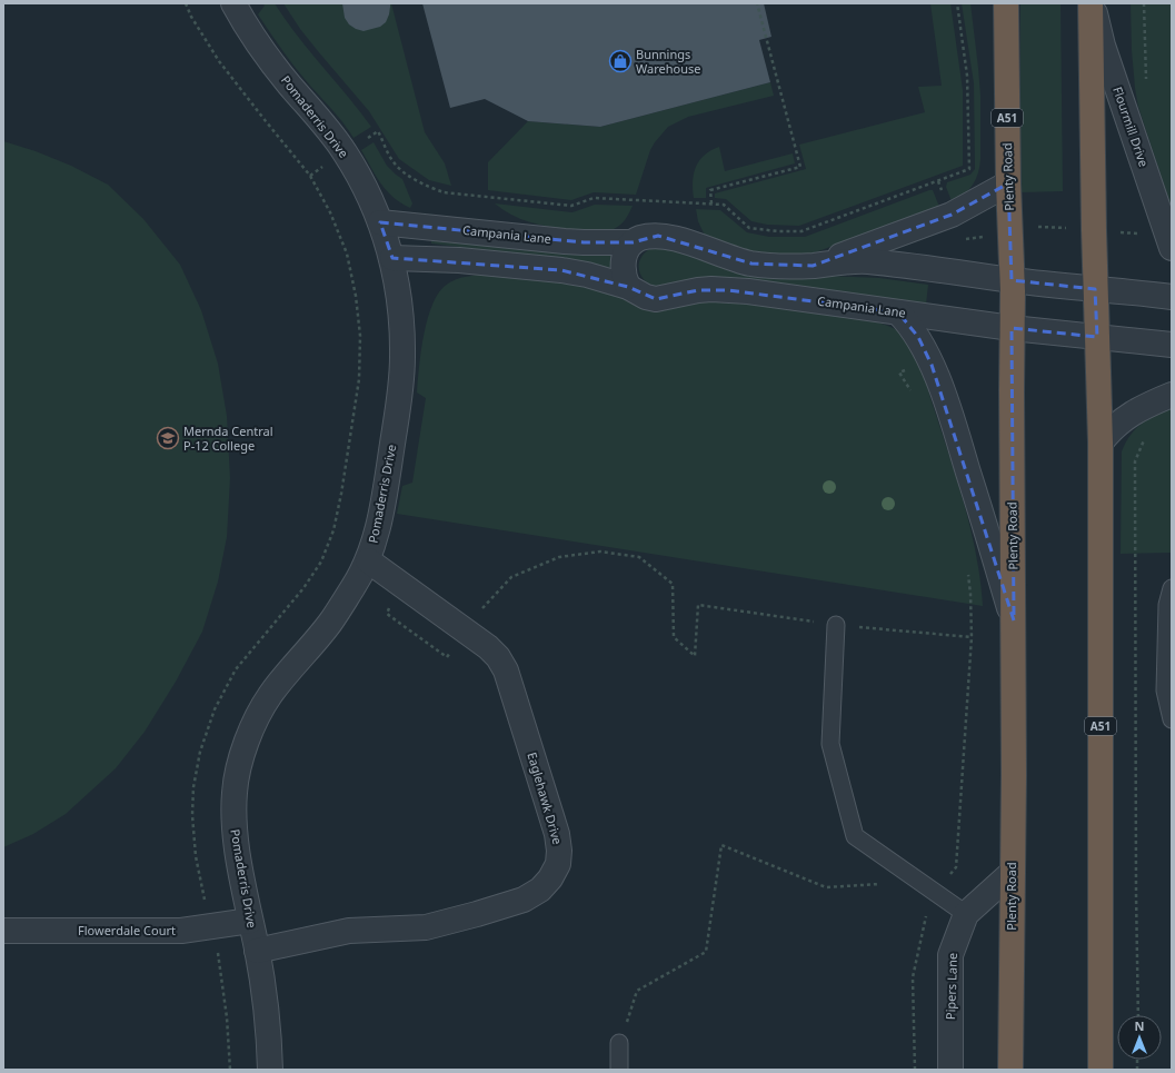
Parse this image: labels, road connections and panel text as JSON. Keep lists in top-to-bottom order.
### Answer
{
  "streets": {
    "highway": ["A51", "Plenty Road"],
    "street": [
      "Pomaderris Drive",
      "Flourmill Drive",
      "Campania Lane",
      "Eaglehawk Drive",
      "Flowerdale Court",
      "Pipers Lane"
    ]
  },
  "crossings": [
    ["Pomaderris Drive", "Campania Lane"],
    ["Pomaderris Drive", "Eaglehawk Drive"],
    ["Pomaderris Drive", "Flowerdale Court"],
    ["A51", "Flourmill Drive"],
    ["A51", "Campania Lane"],
    ["Plenty Road", "Campania Lane"],
    ["Plenty Road", "Pipers Lane"]
  ],
  "places": {
    "shop": ["Bunnings Warehouse"],
    "school or university": ["Mernda Central P-12 College"]
  },
  "north": "top"
}
